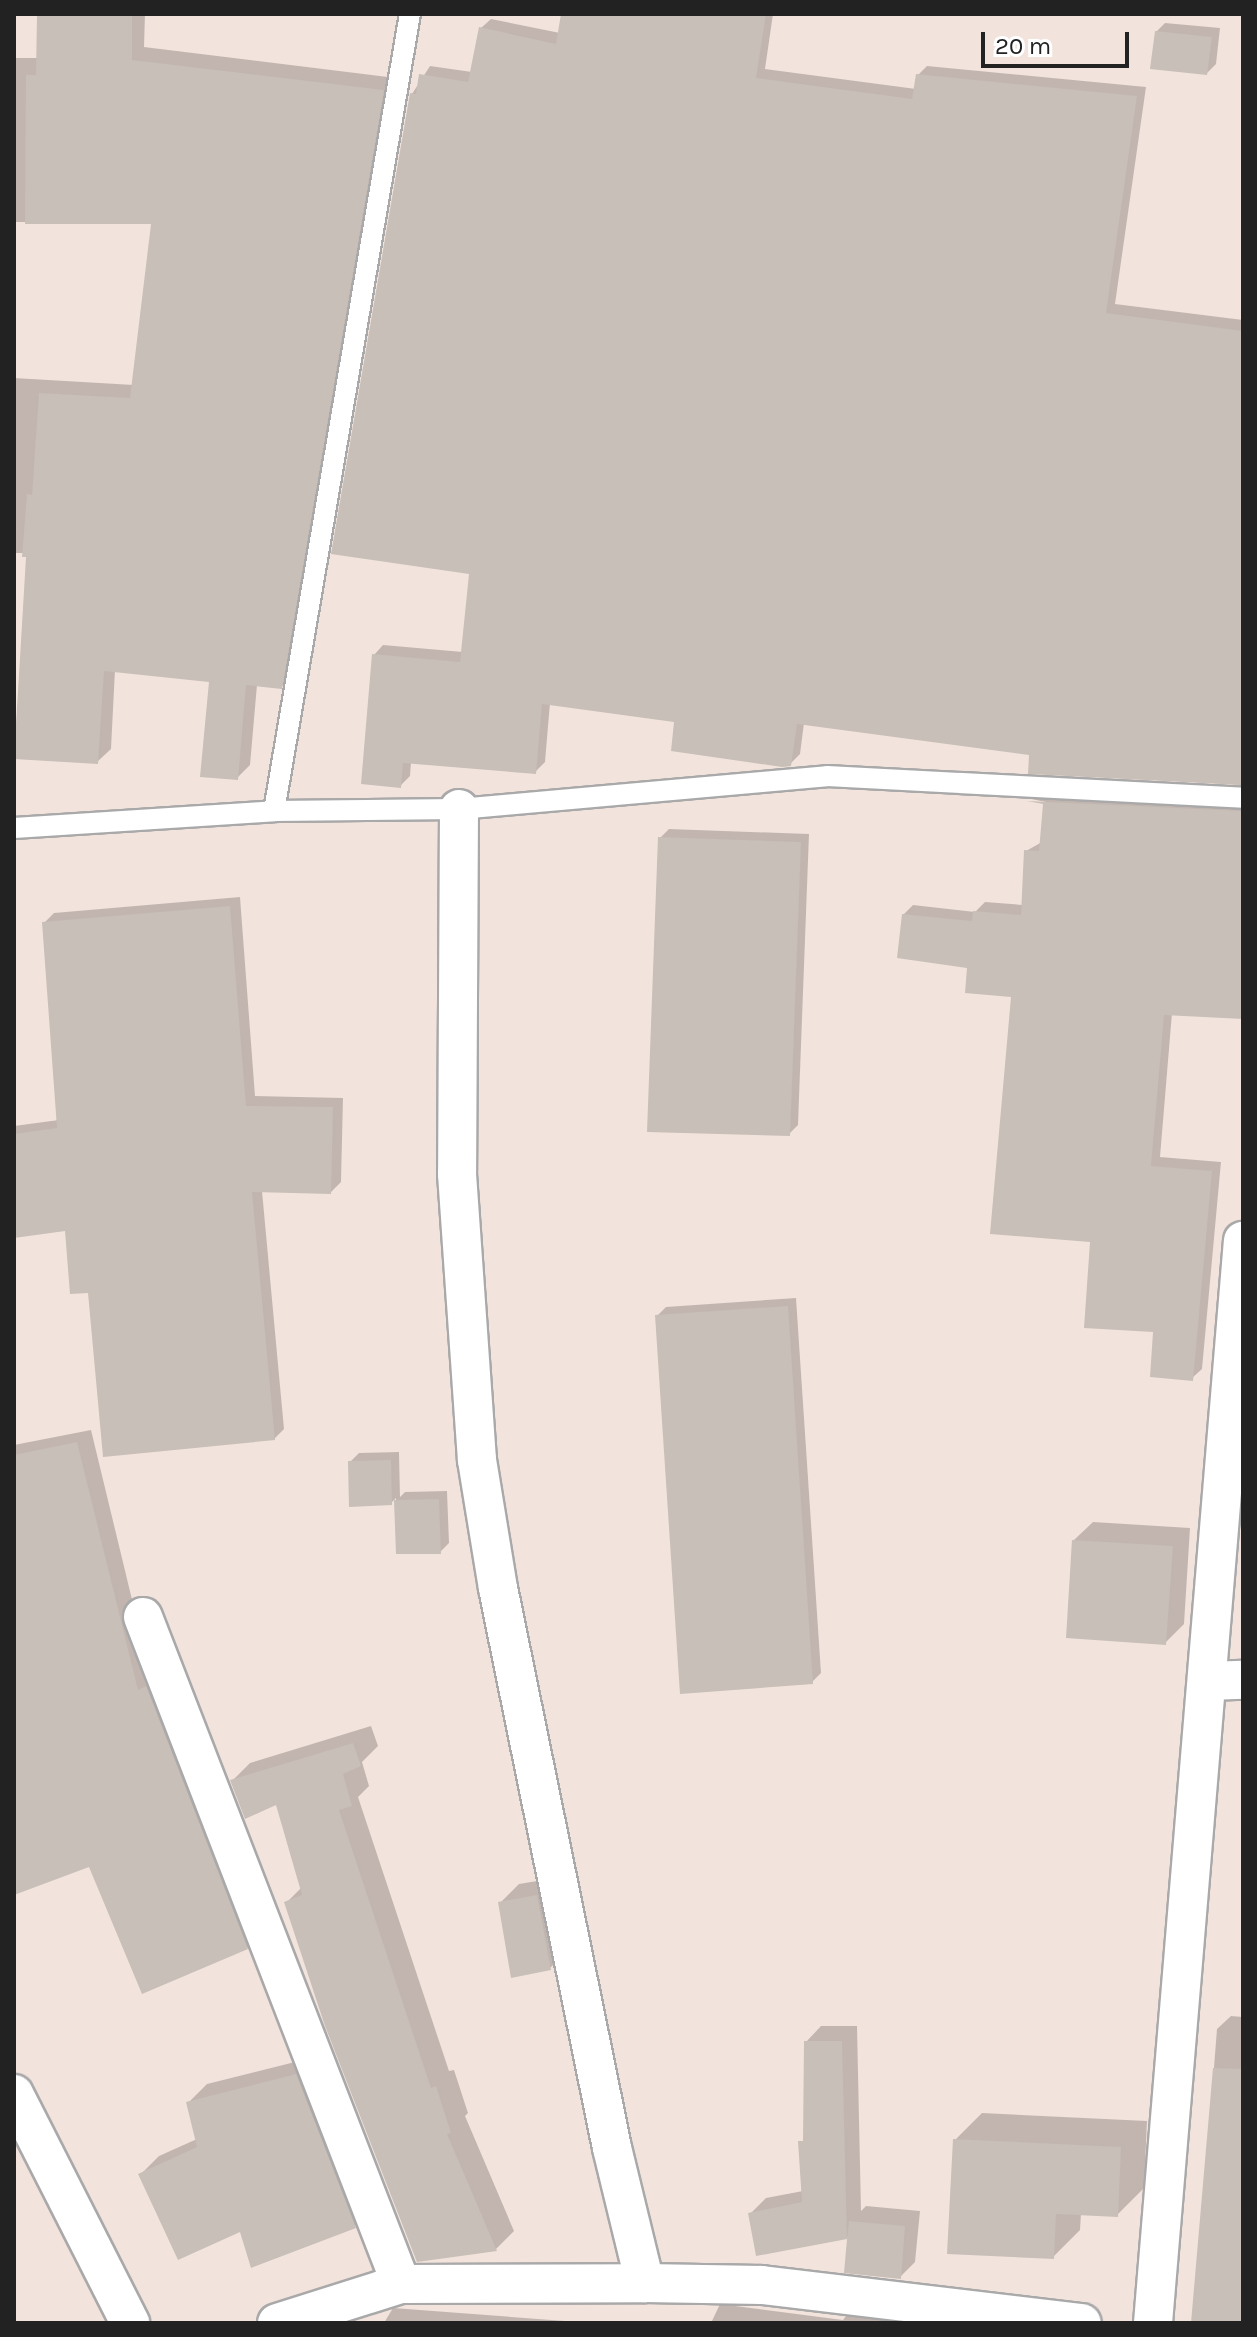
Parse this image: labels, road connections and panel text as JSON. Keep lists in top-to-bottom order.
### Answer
{
  "scale_bar": "20 m"
}
